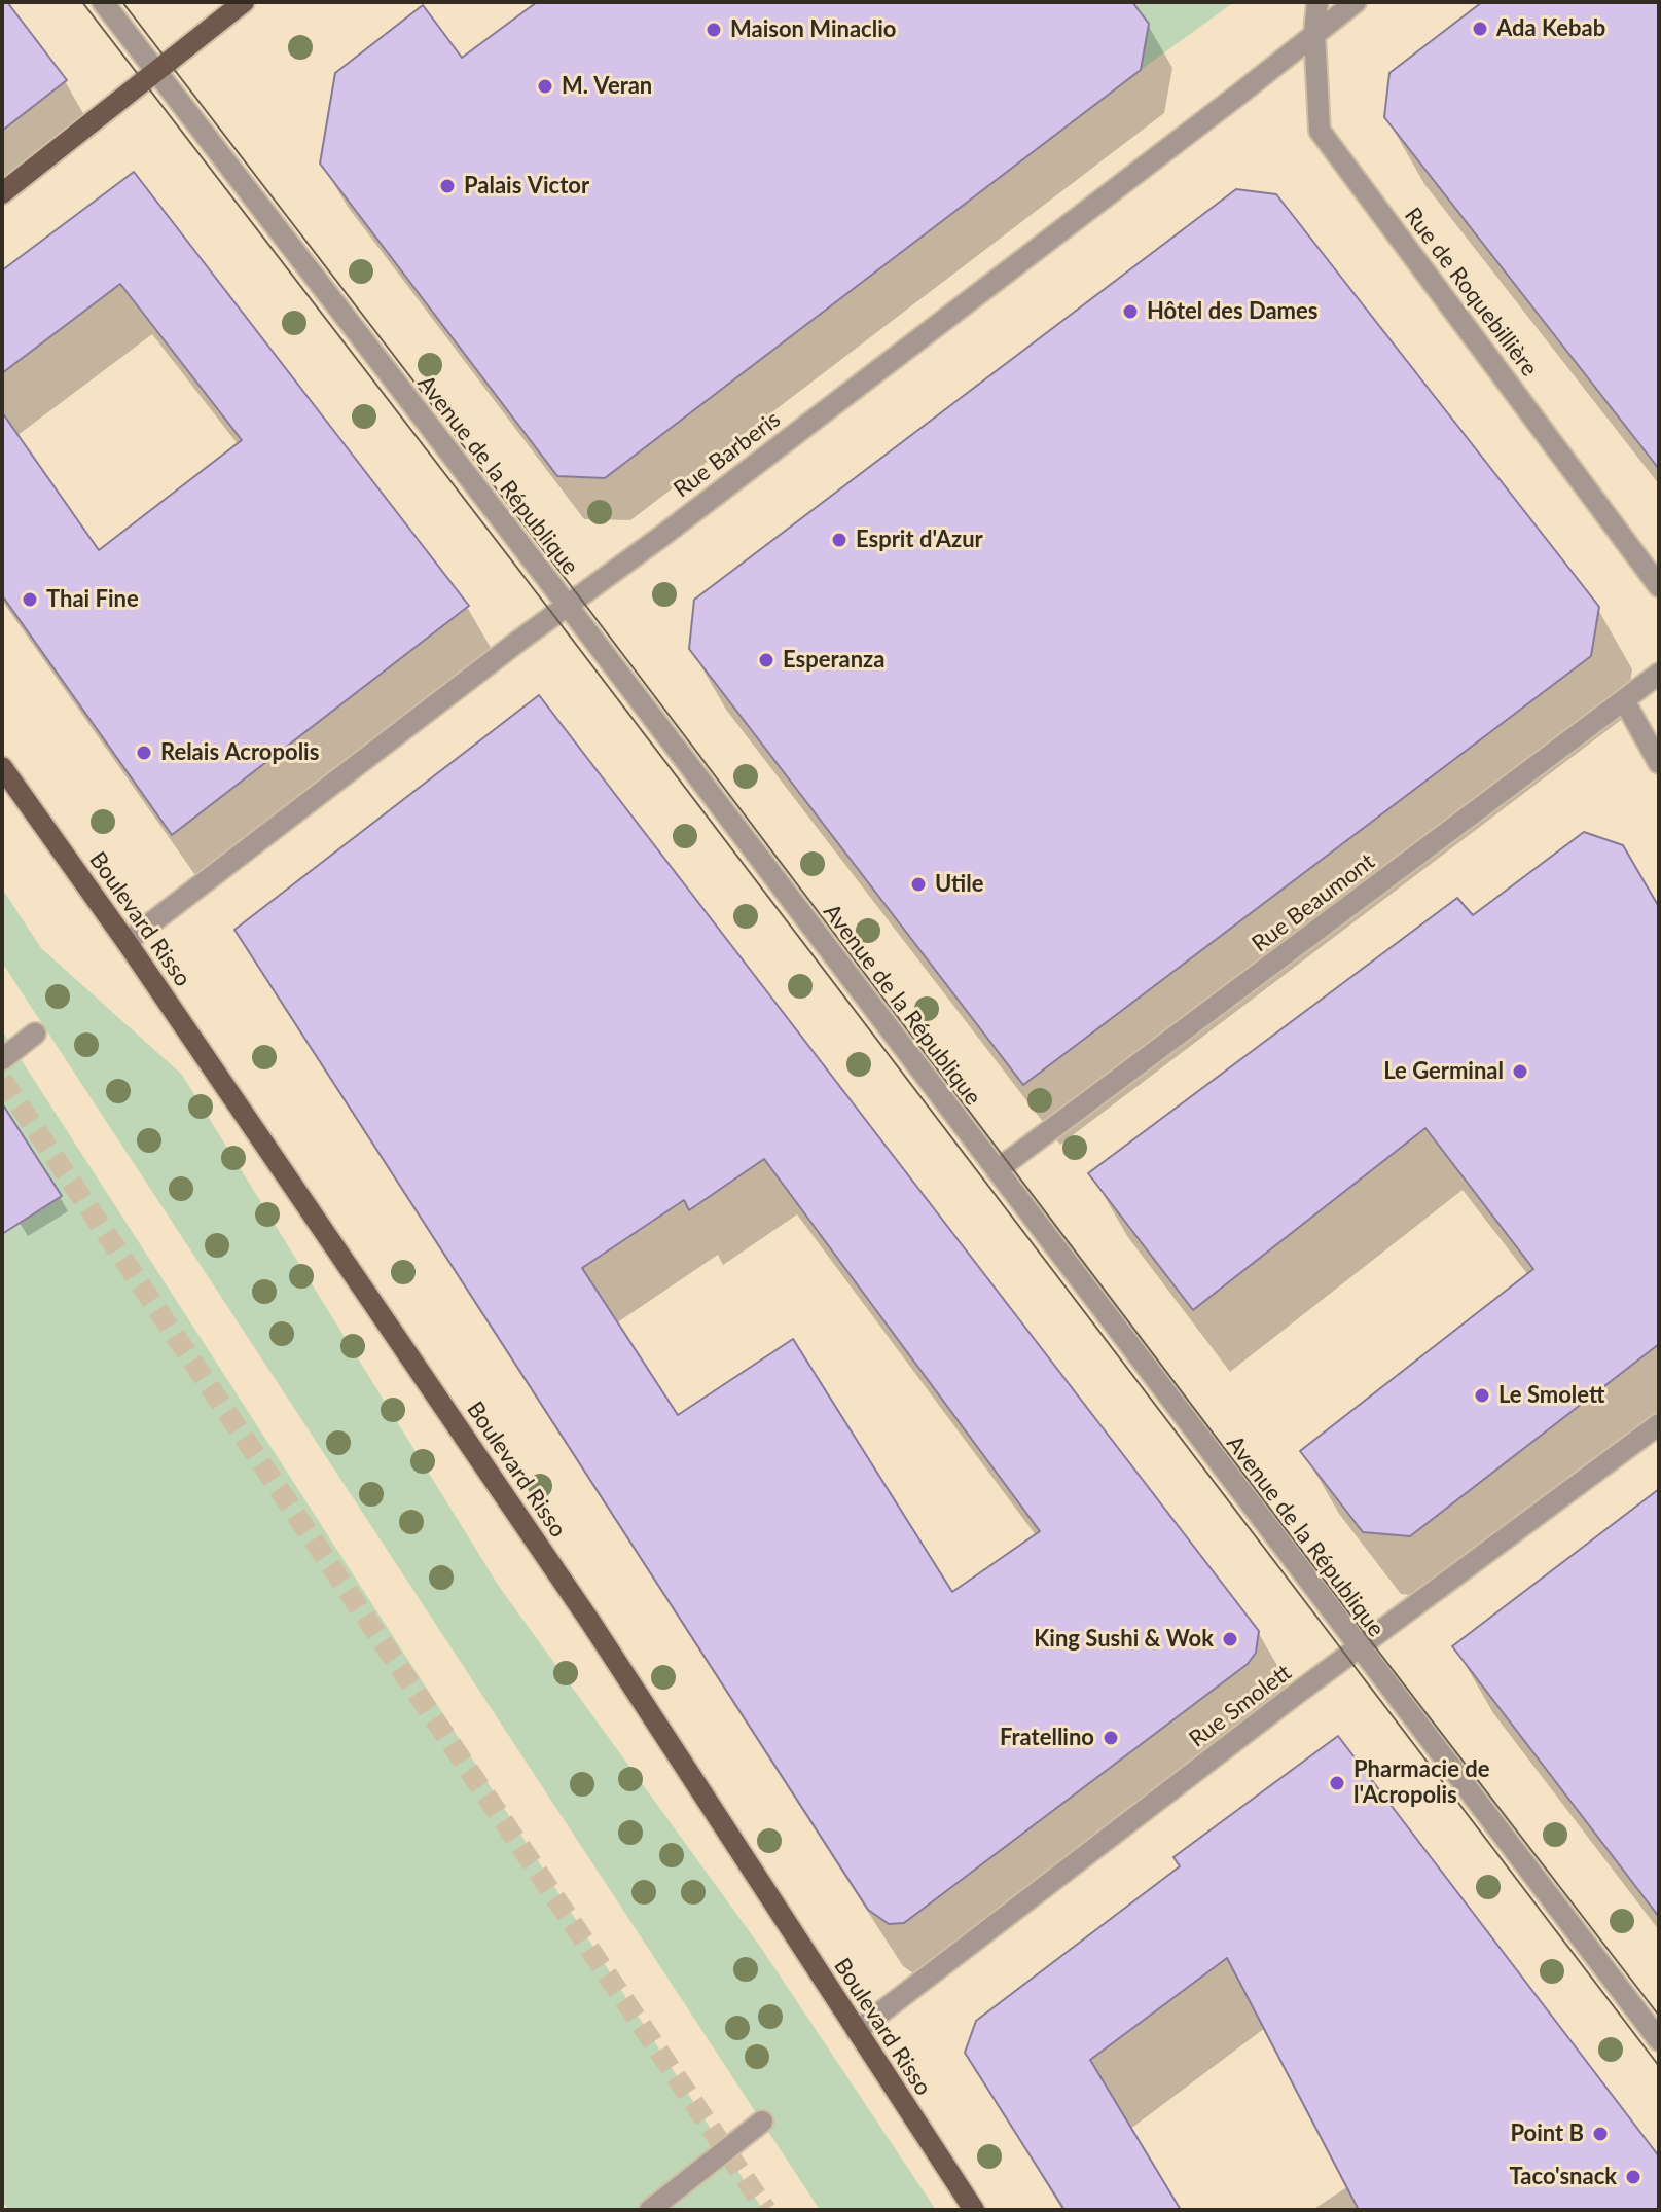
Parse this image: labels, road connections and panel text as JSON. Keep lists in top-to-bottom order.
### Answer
{
  "streets": {
    "main road": ["Boulevard Risso"],
    "street": [
      "Rue de Roquebillière",
      "Rue Barberis",
      "Avenue de la République",
      "Rue Beaumont",
      "Rue Smolett"
    ]
  },
  "crossings": [
    ["Rue de Roquebillière", "Rue Barberis"],
    ["Rue Barberis", "Avenue de la République"],
    ["Rue Barberis", "Boulevard Risso"],
    ["Avenue de la République", "Rue Beaumont"],
    ["Avenue de la République", "Rue Smolett"],
    ["Boulevard Risso", "Rue Smolett"]
  ],
  "places": [
    "Ada Kebab",
    "Maison Minaclio",
    "M. Veran",
    "Palais Victor",
    "Hôtel des Dames",
    "Esprit d'Azur",
    "Thai Fine",
    "Esperanza",
    "Relais Acropolis",
    "Utile",
    "Le Germinal",
    "Le Smolett",
    "King Sushi & Wok",
    "Fratellino",
    "Pharmacie de l'Acropolis",
    "Point B",
    "Taco'snack"
  ]
}
